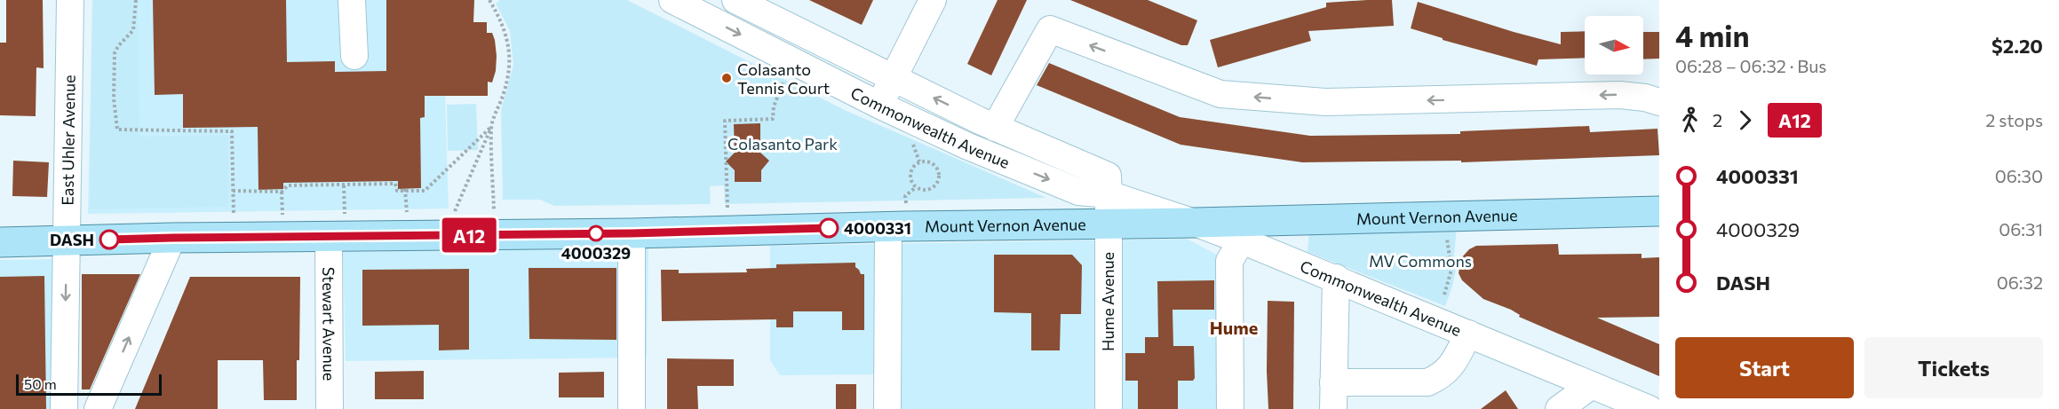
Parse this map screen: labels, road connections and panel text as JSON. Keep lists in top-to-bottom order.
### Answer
{
  "streets": {
    "main road": ["Mount Vernon Avenue"],
    "street": [
      "Commonwealth Avenue",
      "East Uhler Avenue",
      "Hume Avenue",
      "Stewart Avenue"
    ]
  },
  "crossings": [
    ["Commonwealth Avenue", "Mount Vernon Avenue"],
    ["Commonwealth Avenue", "Hume Avenue"],
    ["East Uhler Avenue", "Mount Vernon Avenue"],
    ["Mount Vernon Avenue", "Hume Avenue"],
    ["Mount Vernon Avenue", "Stewart Avenue"]
  ],
  "districts": ["Hume"],
  "parks": ["Colasanto Park", "MV Commons"],
  "places": [
    "Colasanto Tennis Court",
    "4000331",
    "4000329",
    "DASH"
  ],
  "lines": ["bus line A12"],
  "scale_bar": "50 m",
  "north": "right",
  "page": {
    "on_map": "A12",
    "heading": ["4 min", "06:28 – 06:32 · Bus", "$2.20"],
    "legs": ["2", "A12", "2 stops"],
    "list": [
      {
        "name": "4000331",
        "value": "06:30"
      },
      {
        "name": "4000329",
        "value": "06:31"
      },
      {
        "name": "DASH",
        "value": "06:32"
      }
    ],
    "buttons": ["Start", "Tickets"],
    "scale": "50 m"
  }
}
